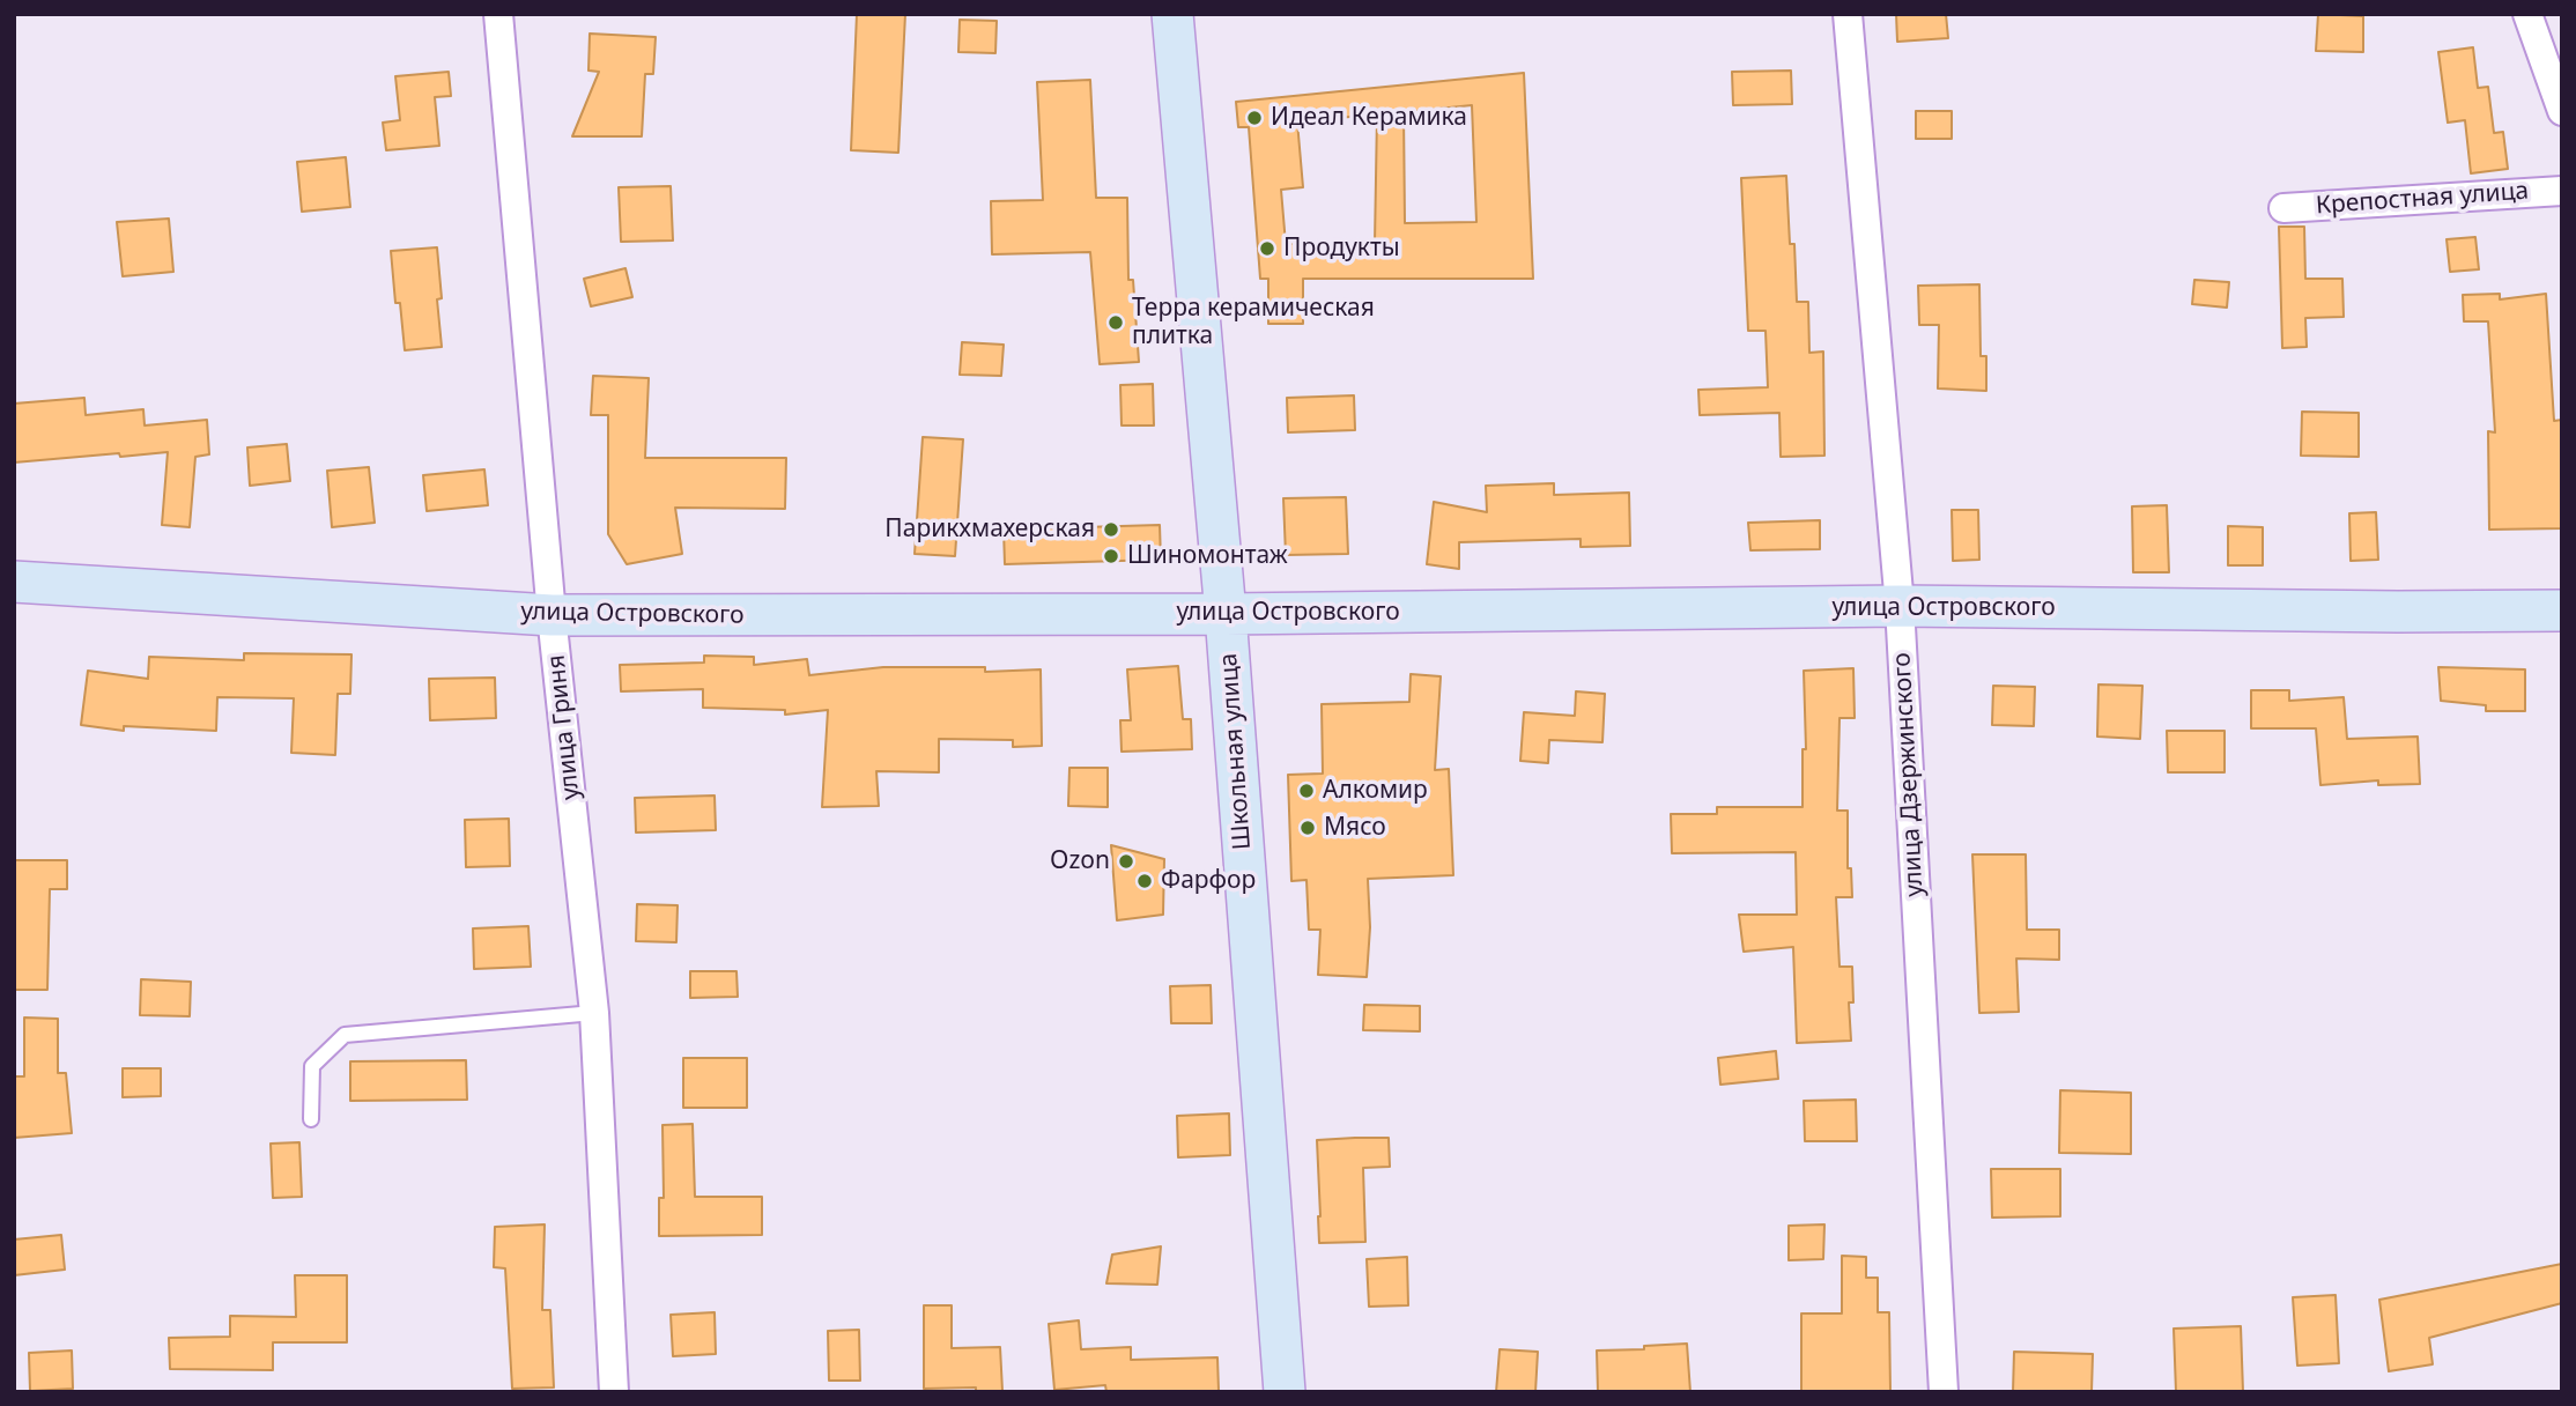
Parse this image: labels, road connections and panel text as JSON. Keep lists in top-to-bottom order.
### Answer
{
  "streets": {
    "street": [
      "Крепостная улица",
      "улица Островского",
      "улица Гриня",
      "Школьная улица",
      "улица Дзержинского"
    ]
  },
  "crossings": [
    ["улица Островского", "улица Гриня"],
    ["улица Островского", "Школьная улица"],
    ["улица Островского", "улица Дзержинского"]
  ],
  "places": [
    "Идеал Керамика",
    "Продукты",
    "Терра керамическая плитка",
    "Парикхмахерская",
    "Шиномонтаж",
    "Алкомир",
    "Мясо",
    "Ozon",
    "Фарфор"
  ]
}
